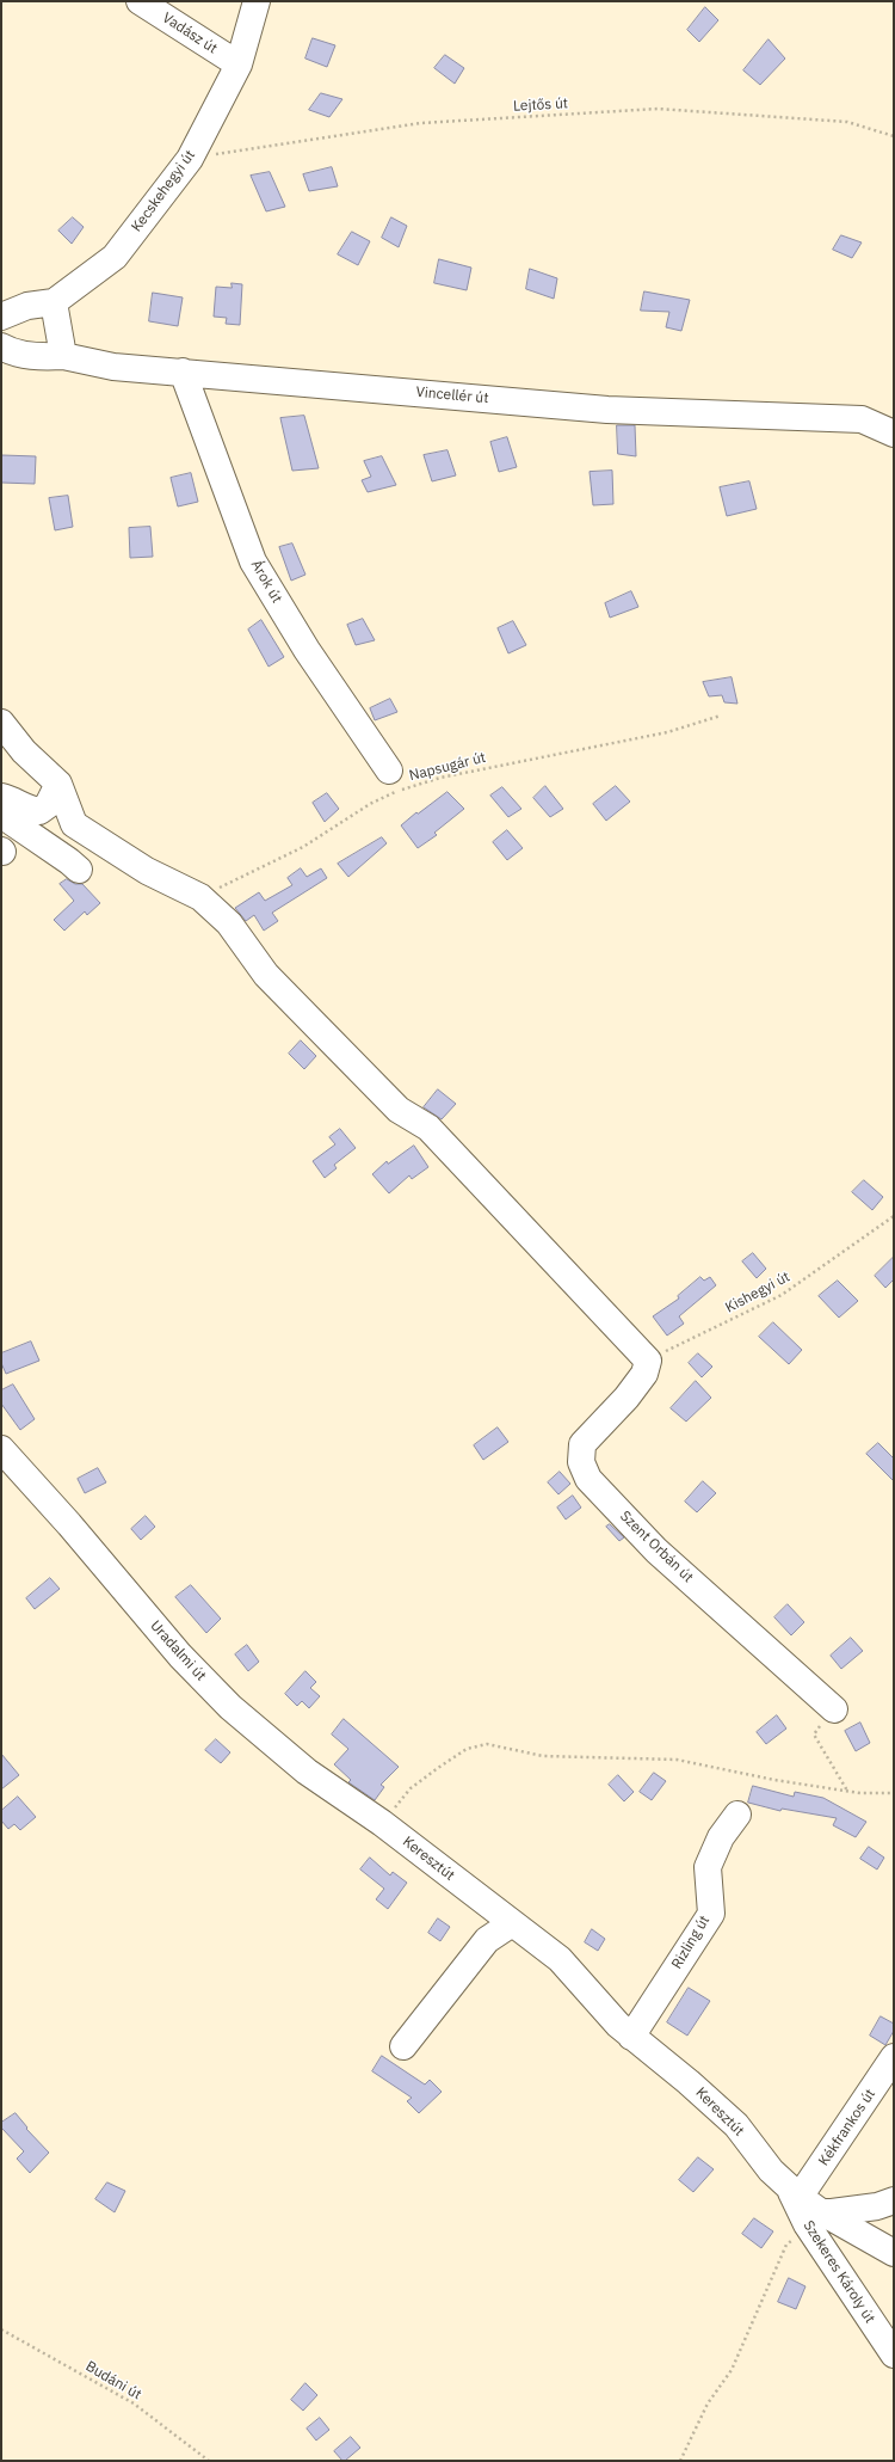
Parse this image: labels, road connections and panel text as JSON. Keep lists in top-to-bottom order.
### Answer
{
  "streets": {
    "street": [
      "Vadász út",
      "Kecskehegyi út",
      "Vincellér út",
      "Árok út",
      "Szent Orbán út",
      "Uradalmi út",
      "Keresztút",
      "Rizling út",
      "Kékfrankos út",
      "Szekeres Károly út"
    ],
    "path": [
      "Lejtős út",
      "Napsugár út",
      "Kishegyi út",
      "Budáni út"
    ]
  },
  "crossings": [
    ["Vadász út", "Kecskehegyi út"],
    ["Lejtős út", "Kecskehegyi út"],
    ["Vincellér út", "Árok út"],
    ["Kishegyi út", "Szent Orbán út"],
    ["Uradalmi út", "Keresztút"],
    ["Keresztút", "Rizling út"],
    ["Keresztút", "Kékfrankos út"],
    ["Keresztút", "Szekeres Károly út"],
    ["Kékfrankos út", "Szekeres Károly út"]
  ]
}
